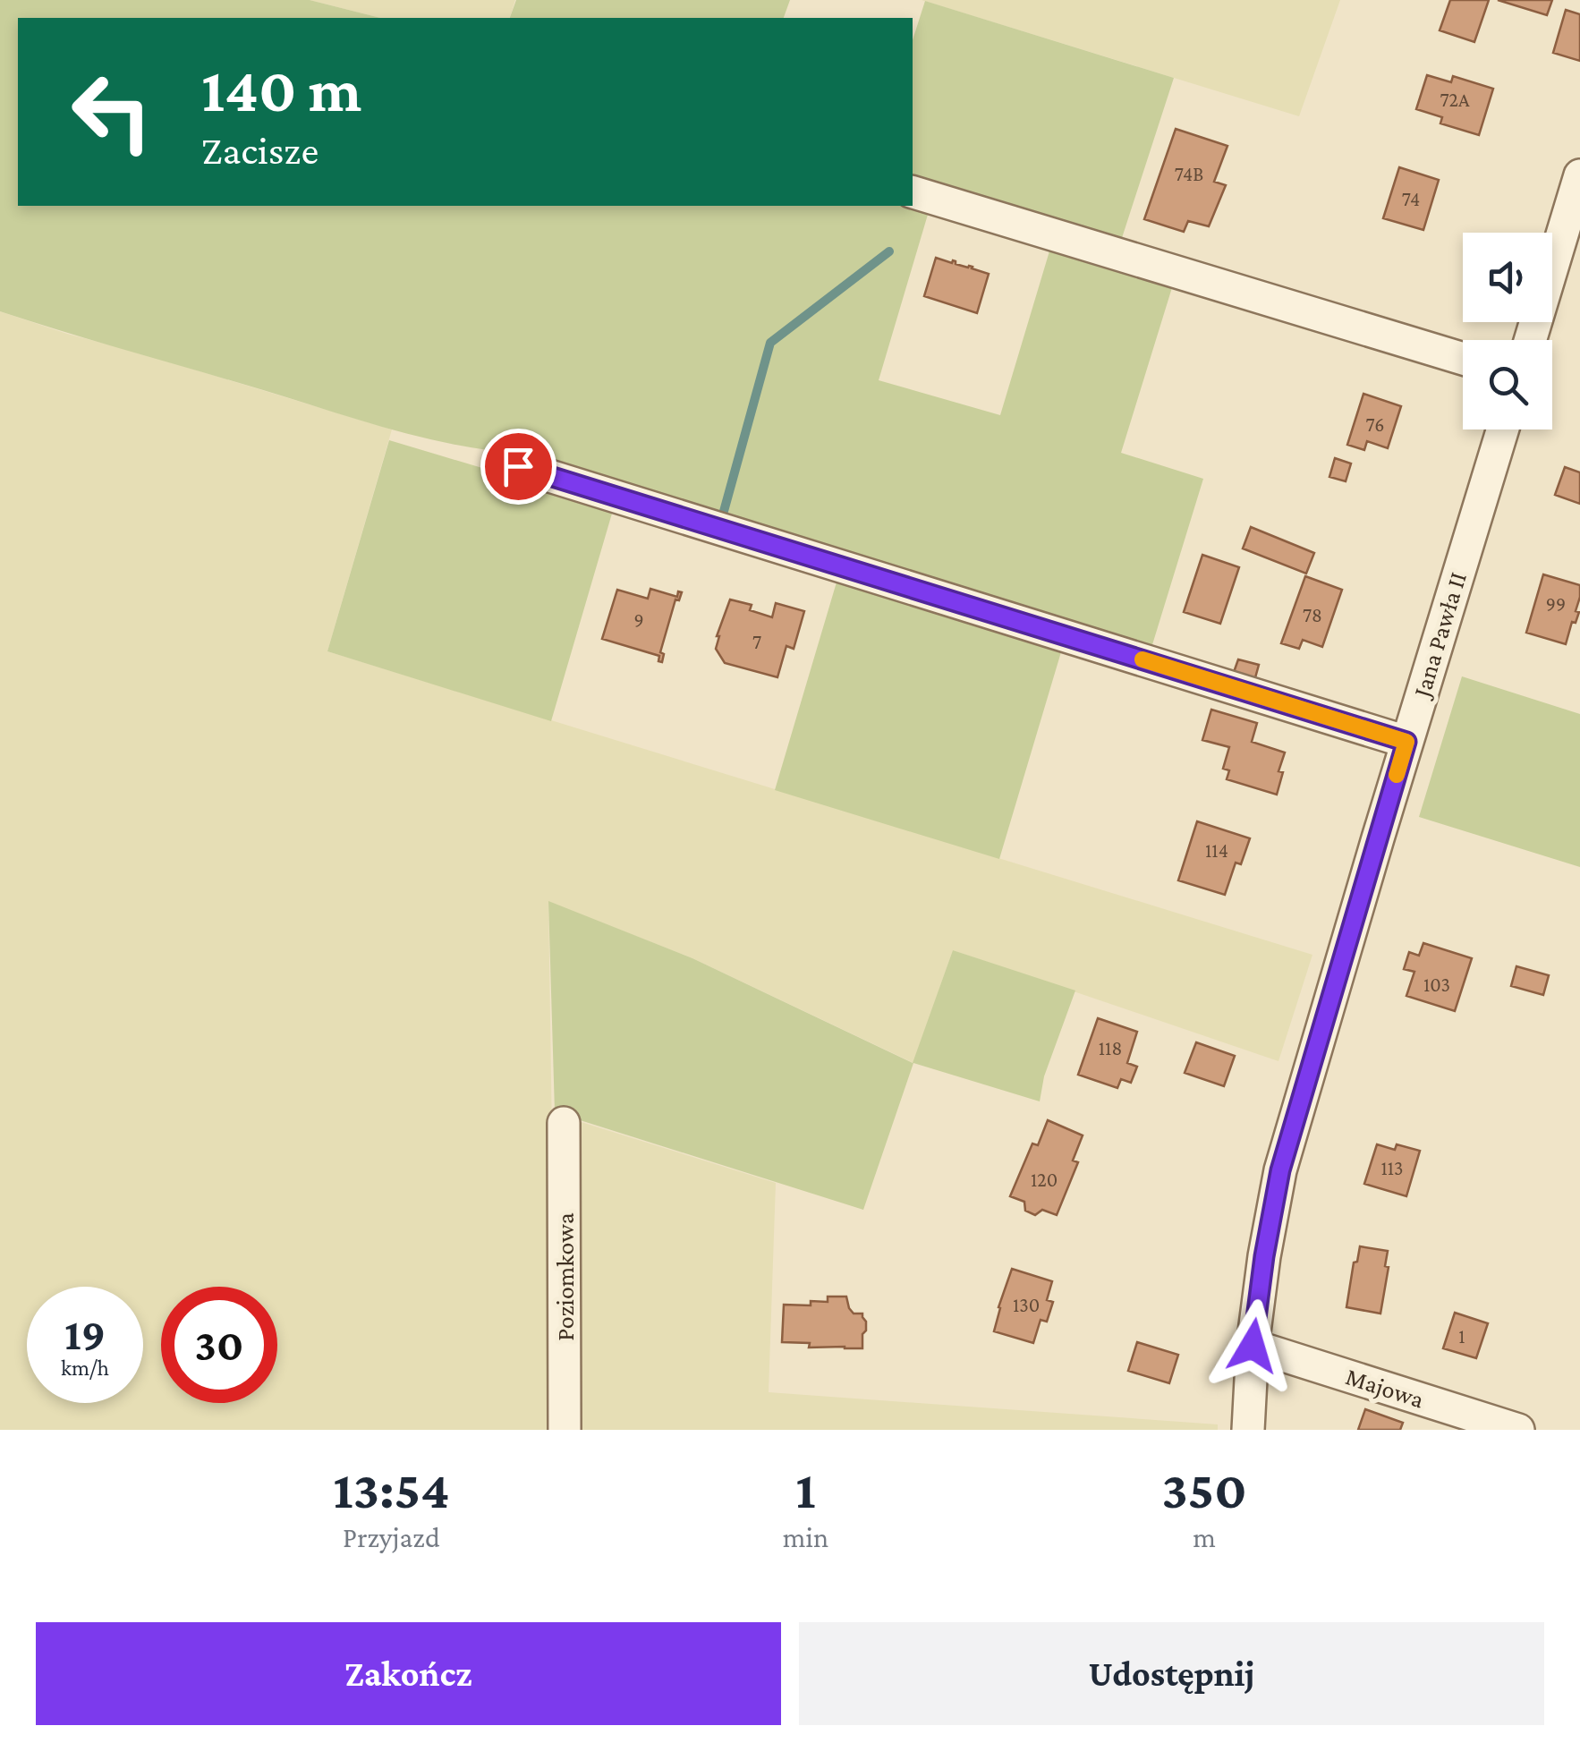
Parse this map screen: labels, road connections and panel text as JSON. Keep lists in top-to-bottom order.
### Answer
{
  "streets": {
    "street": ["Jana Pawła II", "Poziomkowa", "Majowa"]
  },
  "crossings": [
    ["Jana Pawła II", "Majowa"]
  ],
  "house_numbers": [
    "72A",
    "74B",
    "74",
    "76",
    "99",
    "78",
    "9",
    "7",
    "114",
    "103",
    "118",
    "113",
    "120",
    "130",
    "1"
  ],
  "page": {
    "turn": ["140 m", "Zacisze"],
    "speed": "19 km/h",
    "limit": "30",
    "eta": [
      "13:54",
      "Przyjazd",
      "1",
      "min",
      "350",
      "m"
    ],
    "buttons": ["Zakończ", "Udostępnij"]
  }
}
